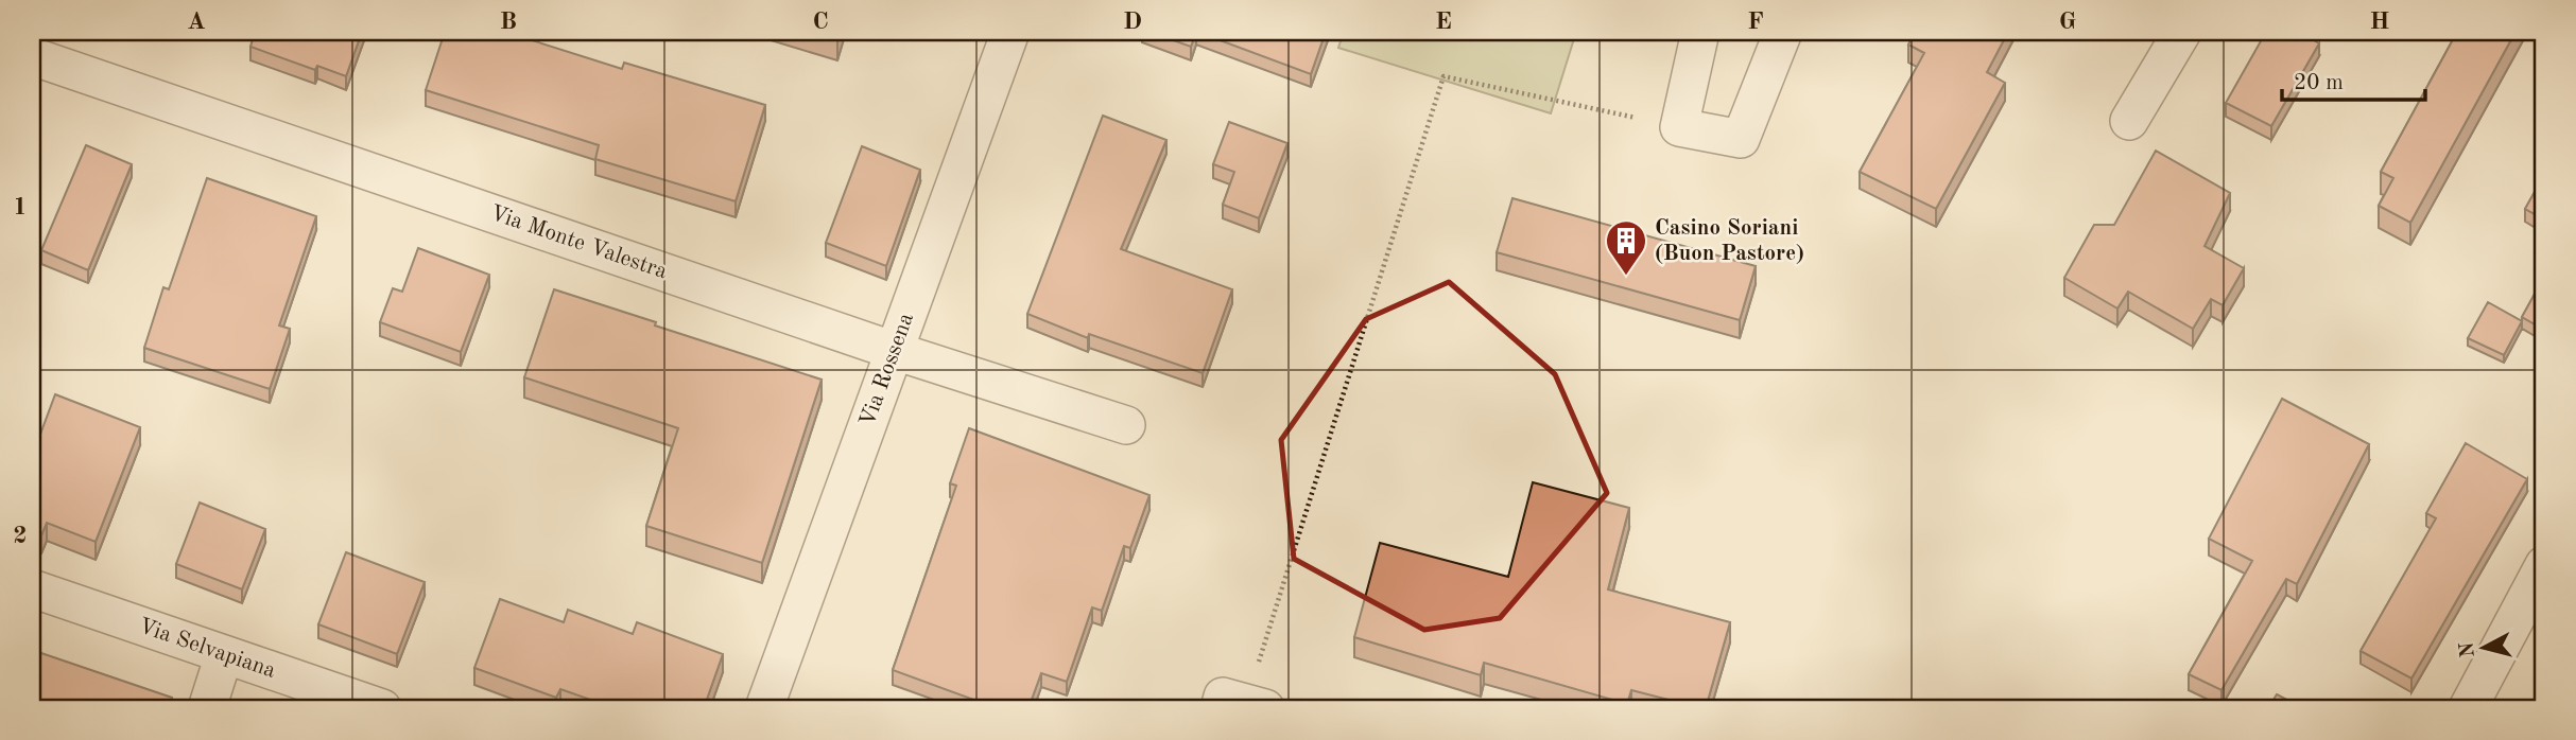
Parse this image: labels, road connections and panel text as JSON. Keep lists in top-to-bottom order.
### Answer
{
  "streets": {
    "street": ["Via Monte Valestra", "Via Rossena", "Via Selvapiana"]
  },
  "crossings": [
    ["Via Monte Valestra", "Via Rossena"]
  ],
  "places": {
    "building": ["Casino Soriani (Buon Pastore)"]
  },
  "scale_bar": "20 m",
  "north": "left",
  "grid": {
    "columns": [
      "A",
      "B",
      "C",
      "D",
      "E",
      "F",
      "G",
      "H"
    ],
    "rows": ["1", "2"]
  }
}
